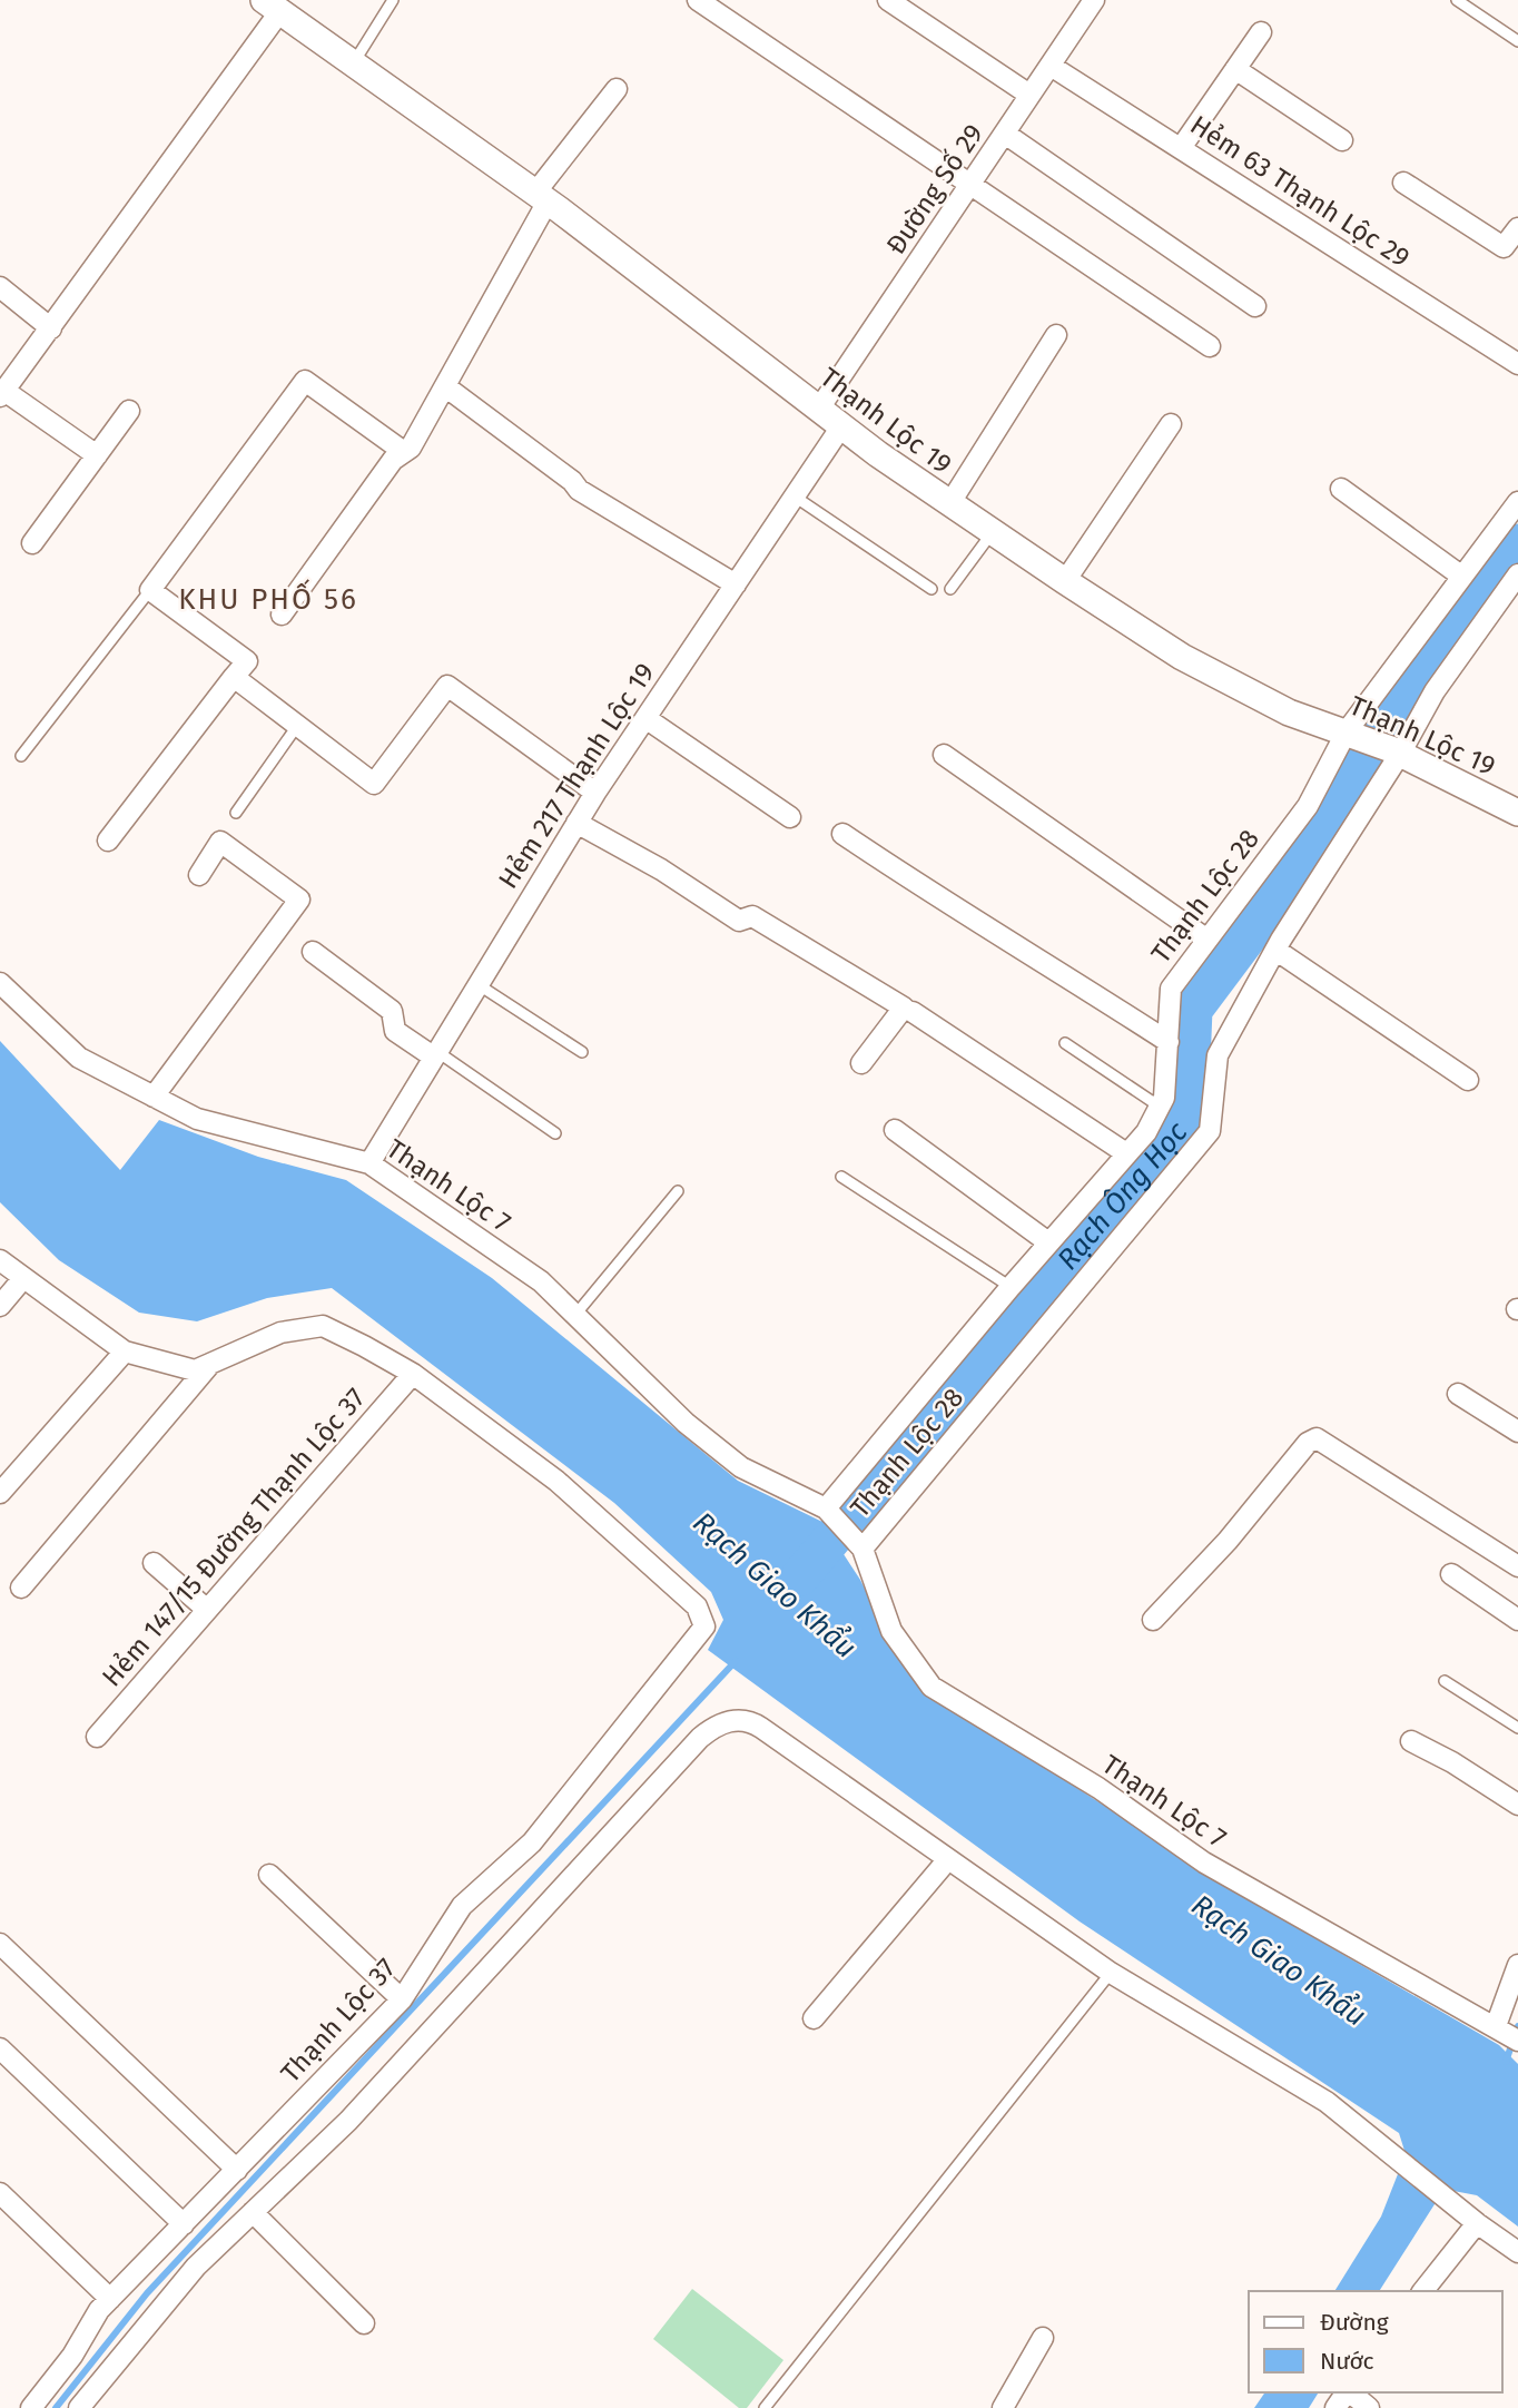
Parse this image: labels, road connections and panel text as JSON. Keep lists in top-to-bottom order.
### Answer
{
  "streets": {
    "street": [
      "Đường Số 29",
      "Hẻm 63 Thạnh Lộc 29",
      "Thạnh Lộc 19",
      "Hẻm 217 Thạnh Lộc 19",
      "Thạnh Lộc 28",
      "Thạnh Lộc 7",
      "Hẻm 147/15 Đường Thạnh Lộc 37",
      "Thạnh Lộc 37"
    ]
  },
  "crossings": [
    ["Đường Số 29", "Hẻm 63 Thạnh Lộc 29"],
    ["Đường Số 29", "Thạnh Lộc 19"],
    ["Thạnh Lộc 19", "Hẻm 217 Thạnh Lộc 19"],
    ["Thạnh Lộc 19", "Thạnh Lộc 28"],
    ["Hẻm 217 Thạnh Lộc 19", "Thạnh Lộc 7"],
    ["Thạnh Lộc 28", "Thạnh Lộc 7"],
    ["Hẻm 147/15 Đường Thạnh Lộc 37", "Thạnh Lộc 37"]
  ],
  "districts": ["KHU PHỐ 56"],
  "water": ["Rạch Ông Học", "Rạch Giao Khẩu"],
  "legend": ["Đường", "Nước"]
}
